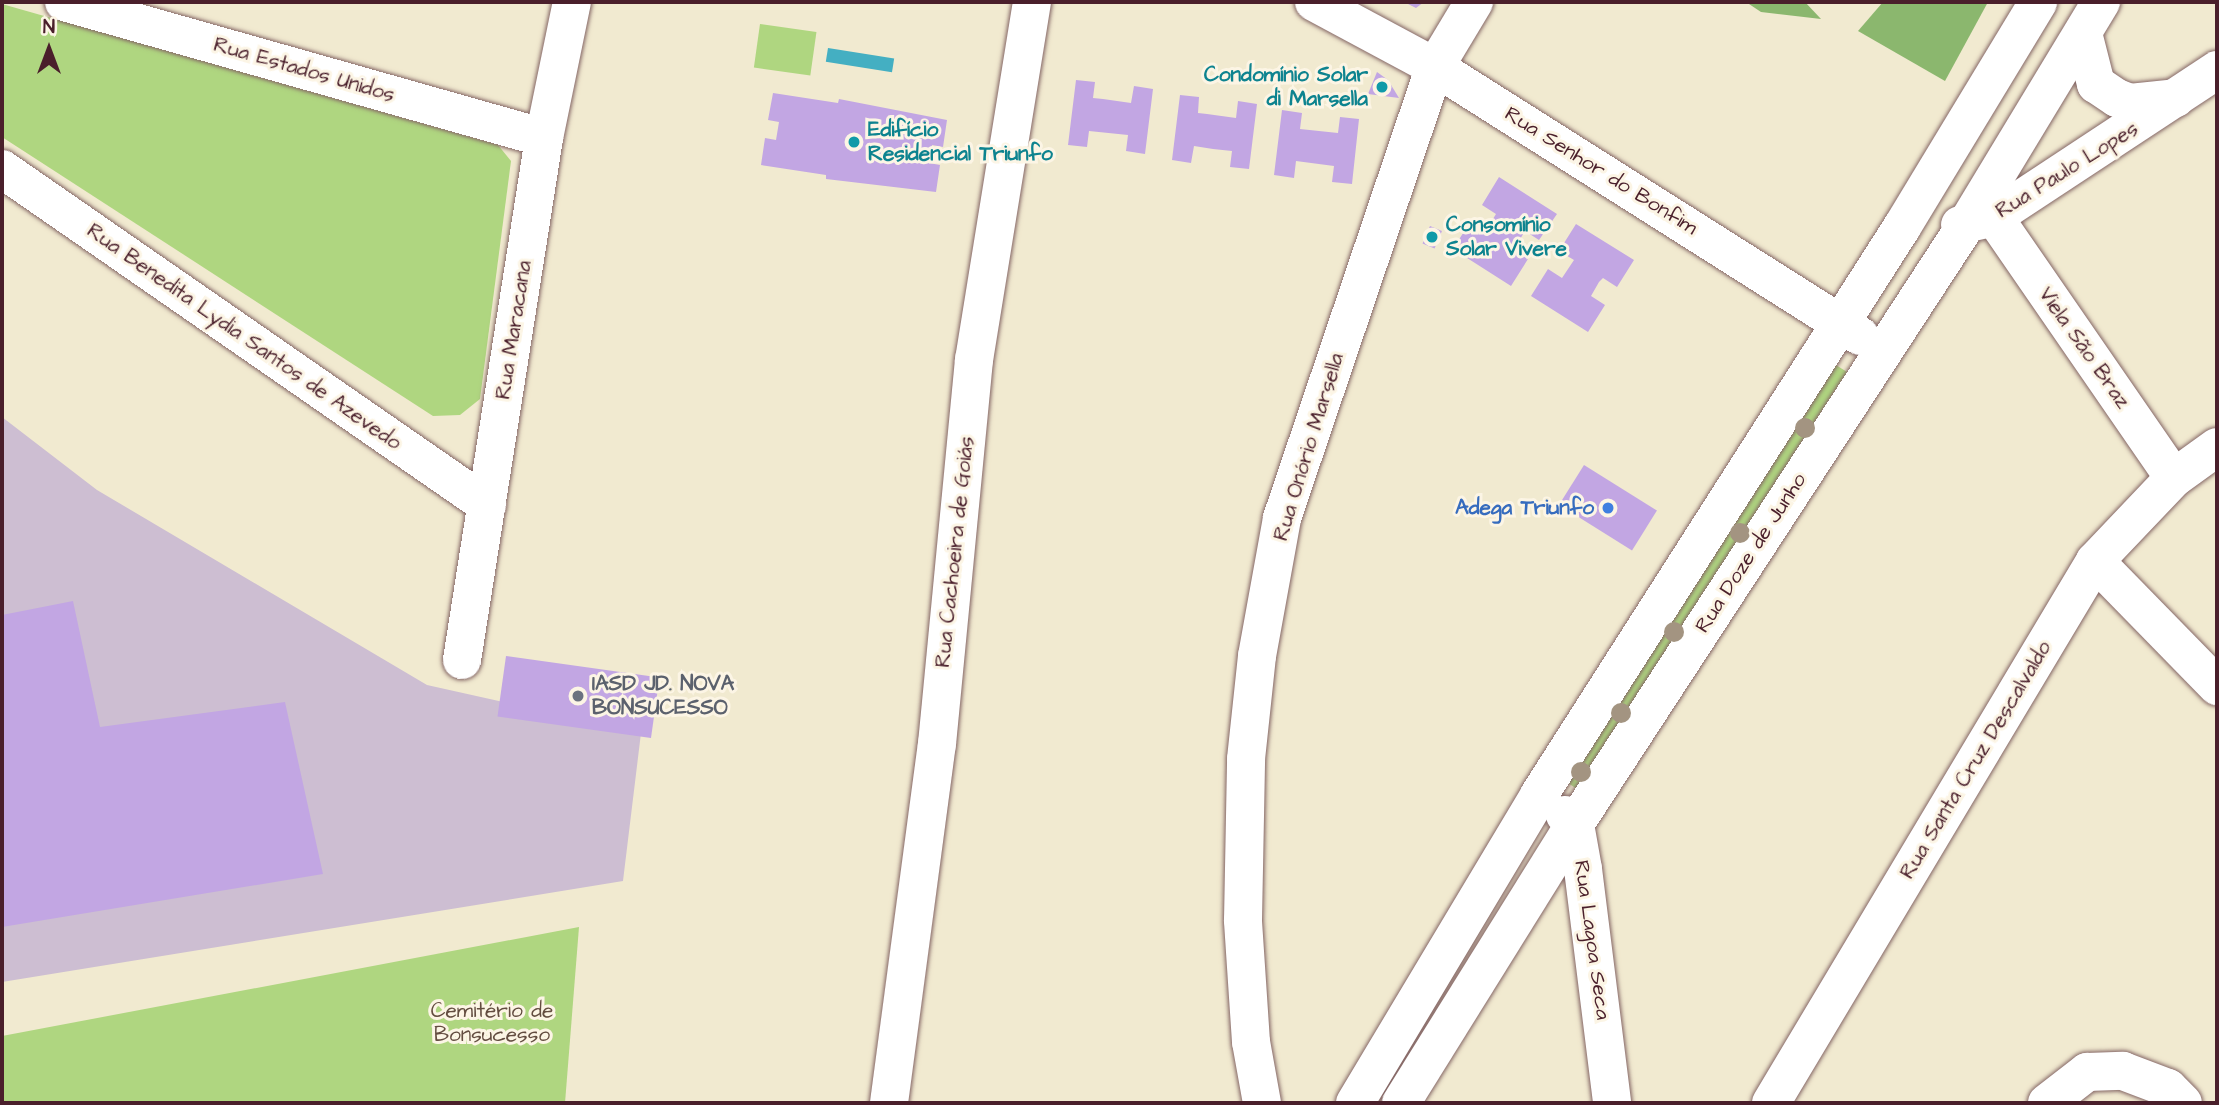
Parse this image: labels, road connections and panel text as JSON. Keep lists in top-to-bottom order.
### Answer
{
  "streets": {
    "street": [
      "Rua Estados Unidos",
      "Rua Paulo Lopes",
      "Rua Senhor do Bonfim",
      "Rua Maracana",
      "Rua Benedita Lydia Santos de Azevedo",
      "Viela São Braz",
      "Rua Onório Marsella",
      "Rua Cachoeira de Goiás",
      "Rua Doze de Junho",
      "Rua Santa Cruz Descalvaldo",
      "Rua Lagoa Seca"
    ]
  },
  "crossings": [
    ["Rua Estados Unidos", "Rua Maracana"],
    ["Rua Paulo Lopes", "Viela São Braz"],
    ["Rua Paulo Lopes", "Rua Doze de Junho"],
    ["Rua Senhor do Bonfim", "Rua Onório Marsella"],
    ["Rua Senhor do Bonfim", "Rua Doze de Junho"],
    ["Rua Maracana", "Rua Benedita Lydia Santos de Azevedo"],
    ["Viela São Braz", "Rua Doze de Junho"],
    ["Viela São Braz", "Rua Santa Cruz Descalvaldo"],
    ["Rua Doze de Junho", "Rua Lagoa Seca"]
  ],
  "parks": ["Cemitério de Bonsucesso"],
  "places": [
    "Condomínio Solar di Marsella",
    "Edifício Residencial Triunfo",
    "Consomínio Solar Vivere",
    "Adega Triunfo",
    "IASD JD. NOVA BONSUCESSO"
  ],
  "north": "top"
}
